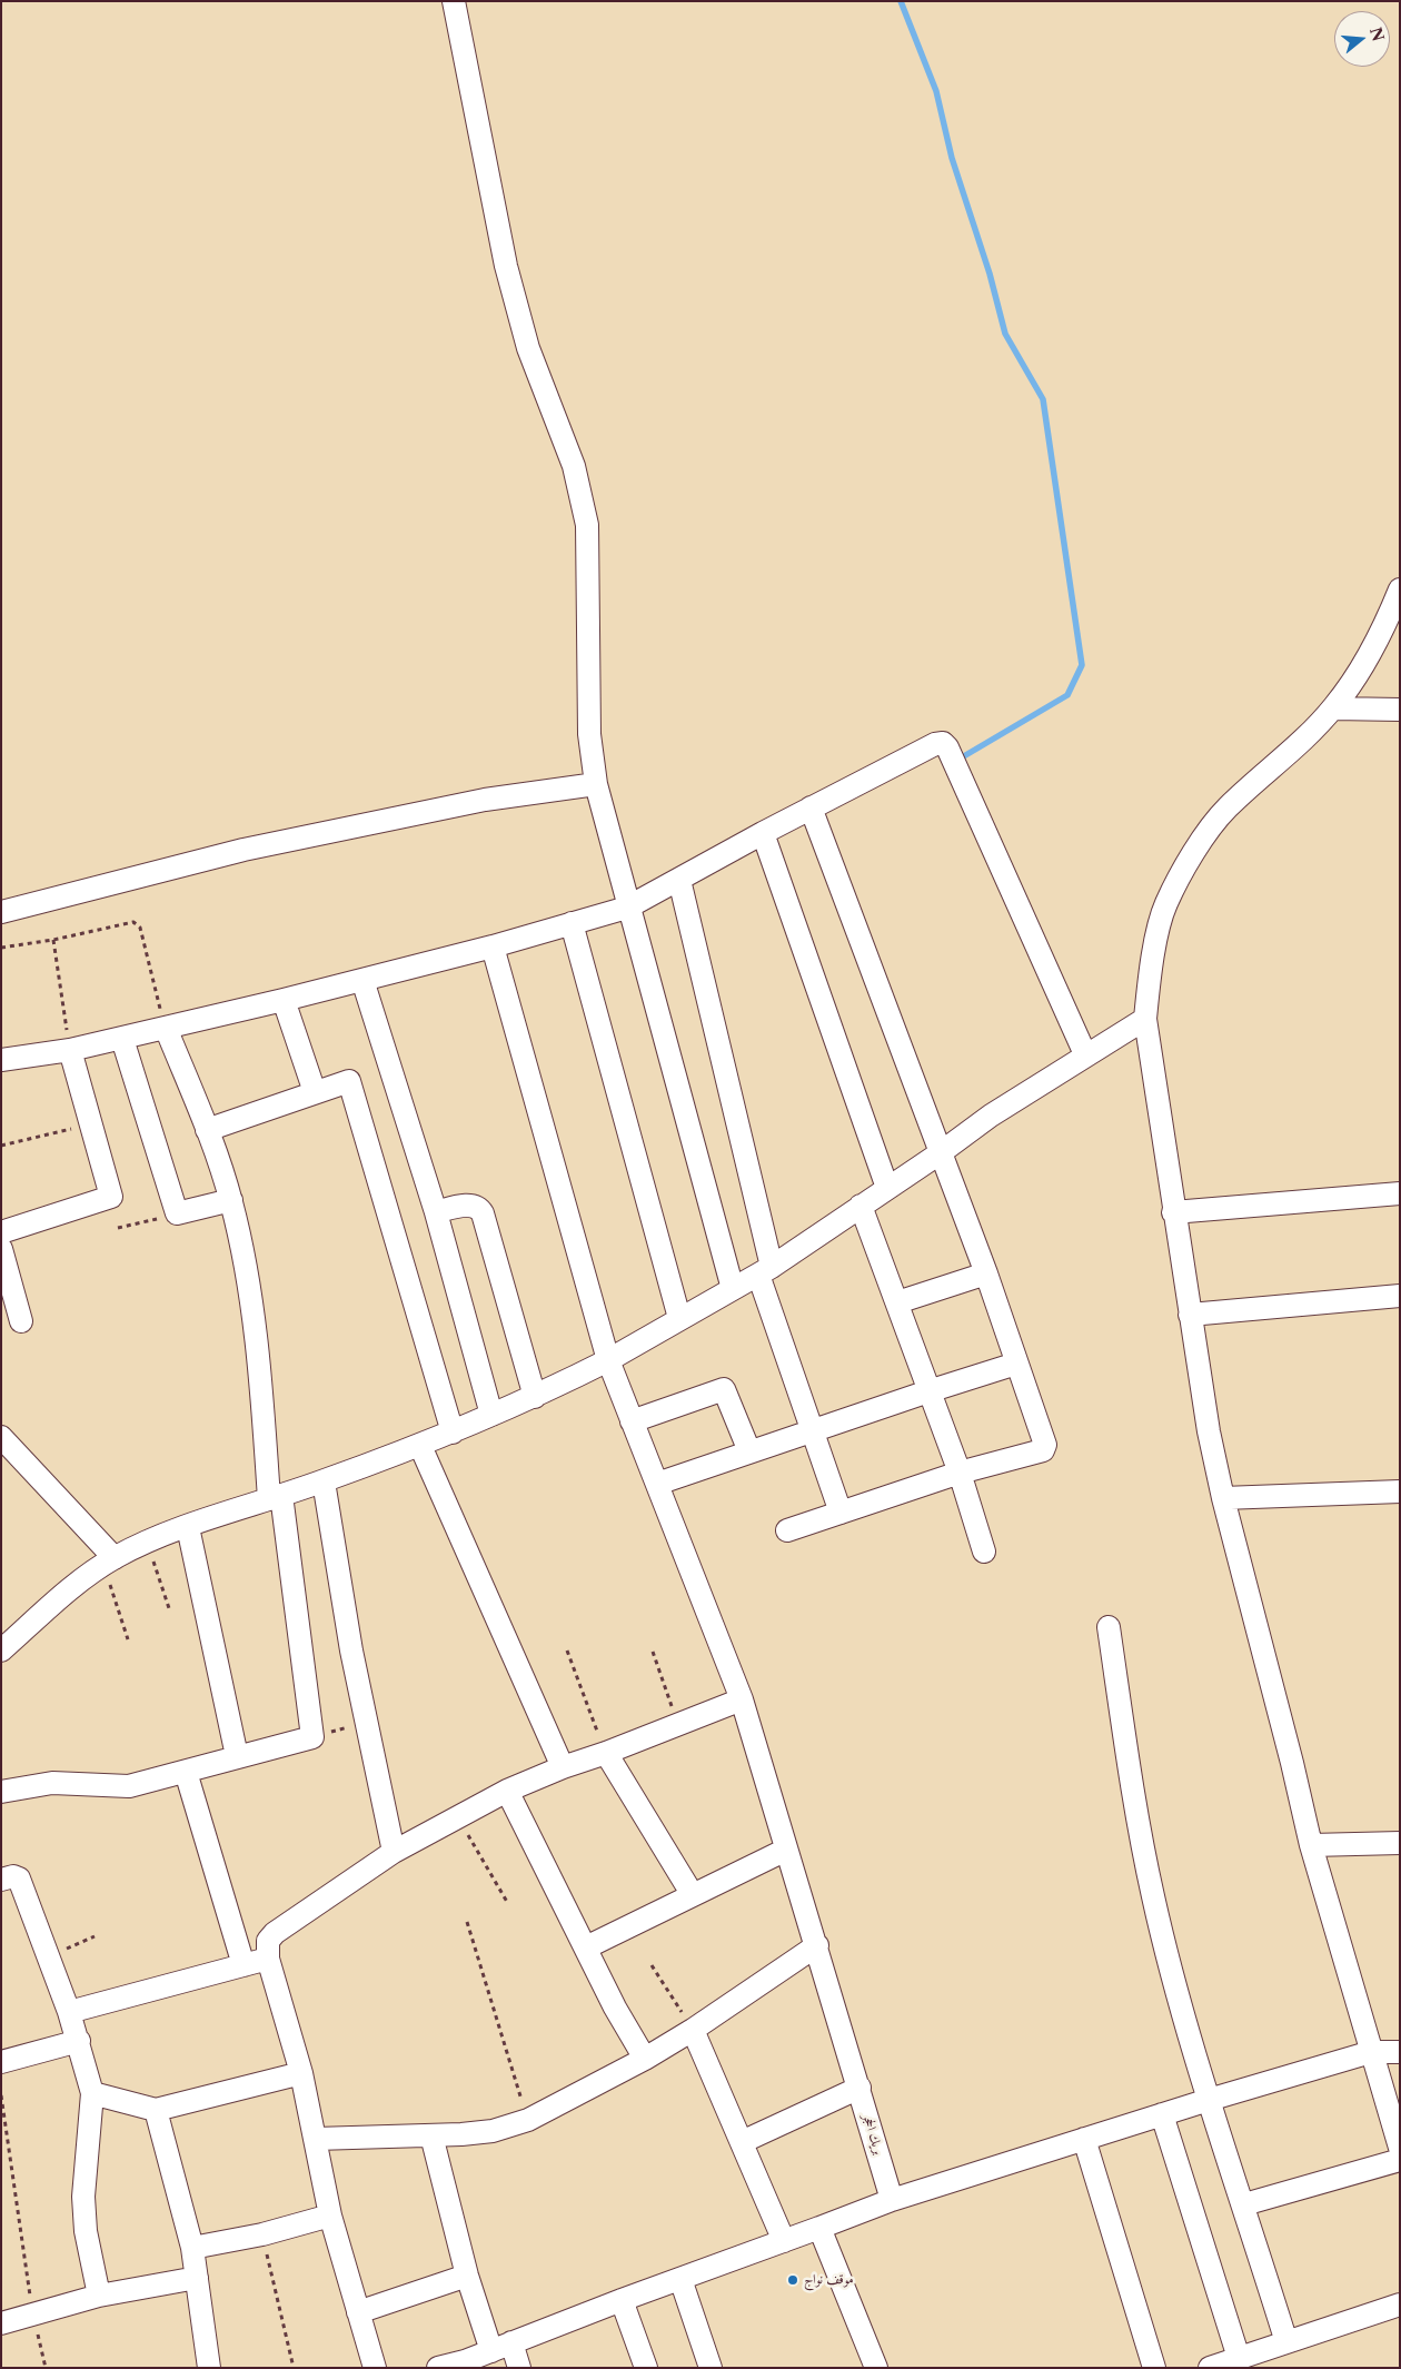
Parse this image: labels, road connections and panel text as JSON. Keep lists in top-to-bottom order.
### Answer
{
  "streets": {
    "street": ["بريك الحجر"]
  },
  "places": ["موقف نواج"],
  "north": "right"
}
